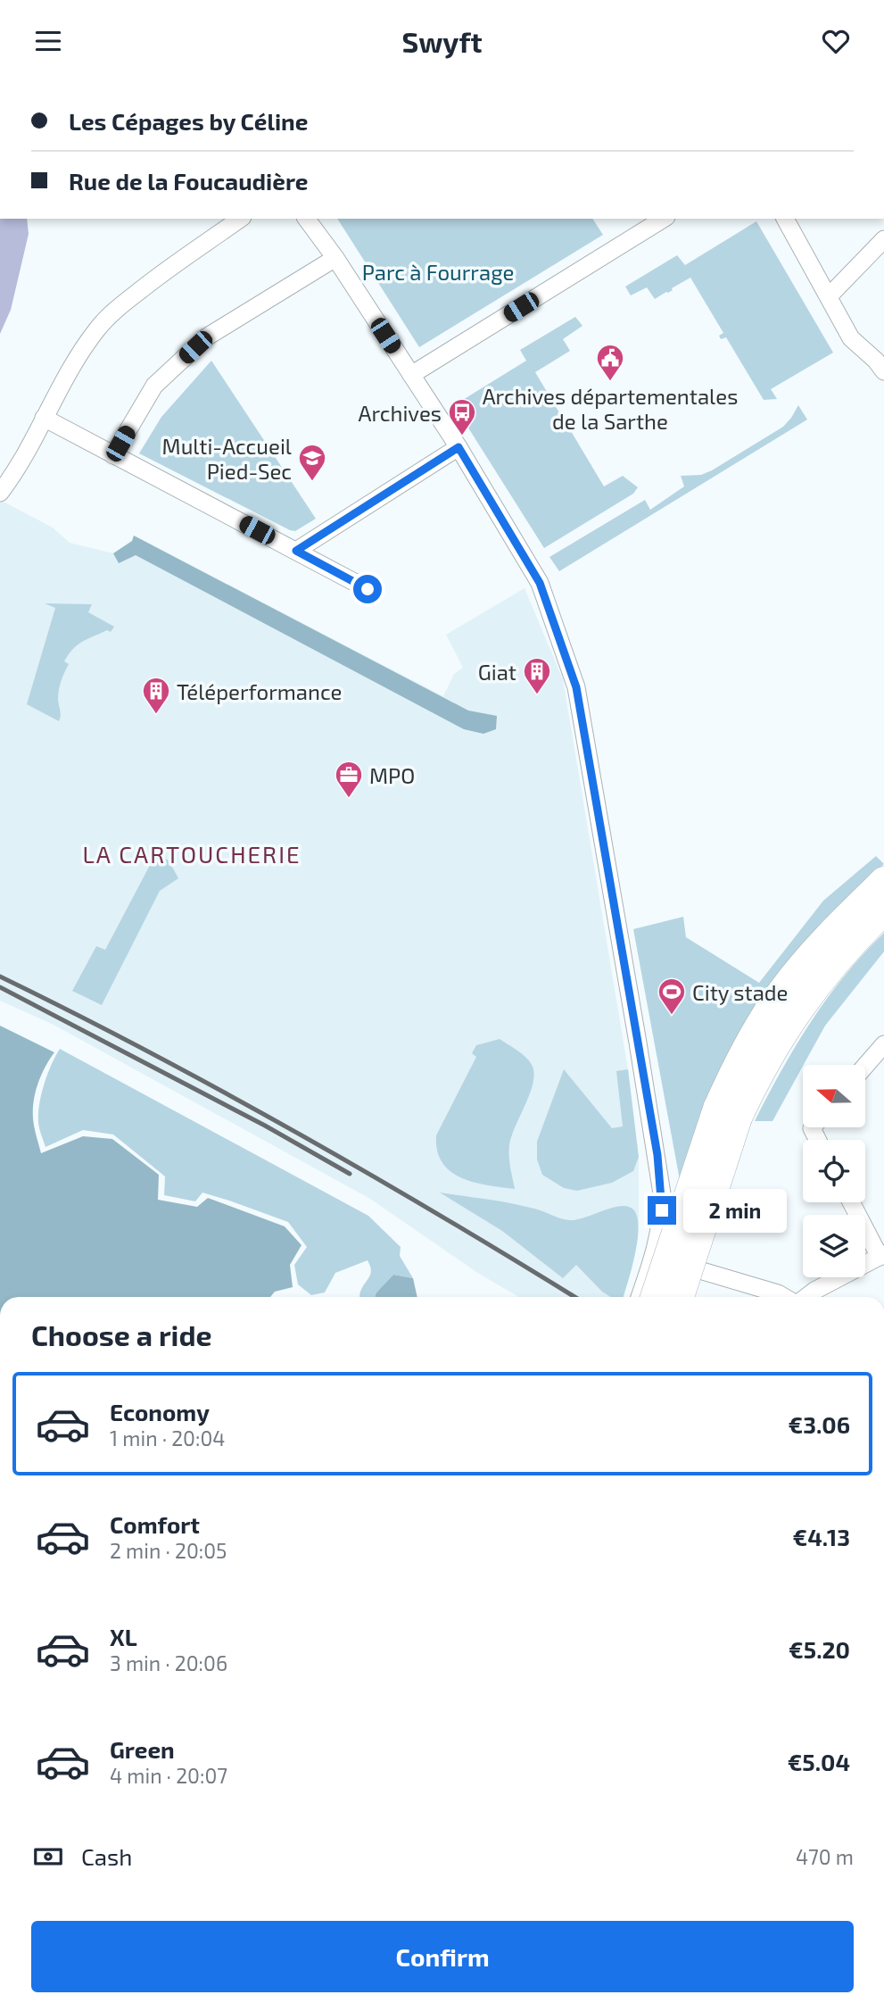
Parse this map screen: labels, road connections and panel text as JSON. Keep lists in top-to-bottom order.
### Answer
{
  "districts": ["LA CARTOUCHERIE"],
  "parks": ["Parc à Fourrage"],
  "places": {
    "public building": ["Archives départementales de la Sarthe"],
    "bus stop": ["Archives"],
    "school or university": ["Multi-Accueil Pied-Sec"],
    "building": ["Giat", "Téléperformance"],
    "office": ["MPO"],
    "sports": ["City stade"]
  },
  "north": "left",
  "page": {
    "header": "Swyft",
    "banner": ["Les Cépages by Céline", "Rue de la Foucaudière"],
    "bubble": "2 min",
    "heading": "Choose a ride",
    "list": [
      {
        "name": "Economy",
        "note": "1 min · 20:04",
        "value": "€3.06"
      },
      {
        "name": "Comfort",
        "note": "2 min · 20:05",
        "value": "€4.13"
      },
      {
        "name": "XL",
        "note": "3 min · 20:06",
        "value": "€5.20"
      },
      {
        "name": "Green",
        "note": "4 min · 20:07",
        "value": "€5.04"
      }
    ],
    "pay": ["Cash", "470 m"],
    "buttons": "Confirm"
  }
}
